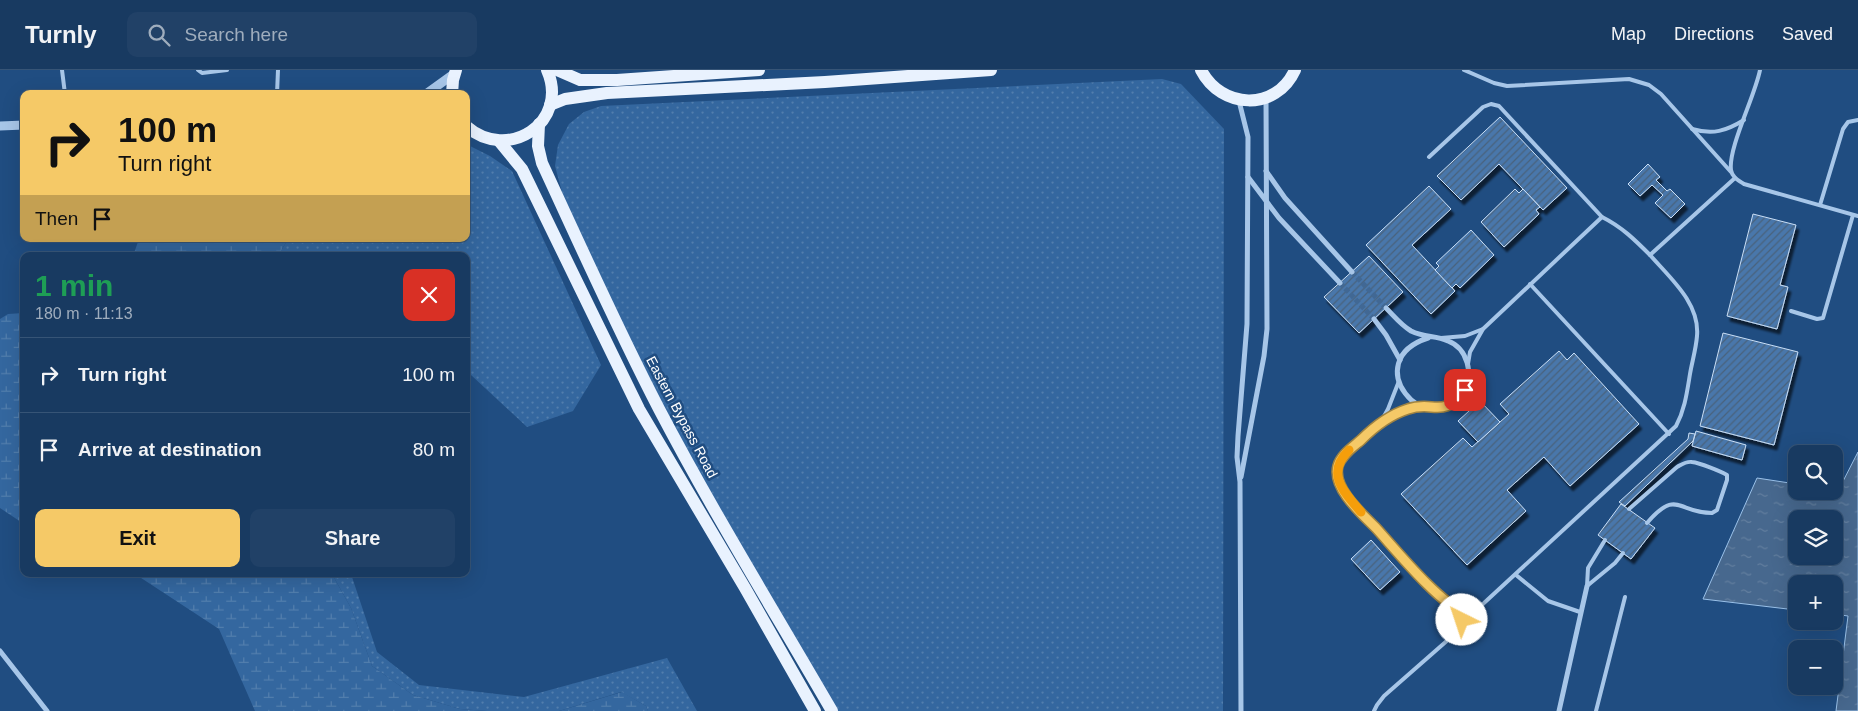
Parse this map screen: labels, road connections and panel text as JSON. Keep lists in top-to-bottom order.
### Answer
{
  "streets": {
    "main road": ["Eastern Bypass Road"]
  },
  "page": {
    "header": "Turnly",
    "search": "Search here",
    "nav": ["Map", "Directions", "Saved"],
    "turn": ["100 m", "Turn right"],
    "then": "Then",
    "heading": ["1 min", "180 m · 11:13"],
    "list": [
      {
        "name": "Turn right",
        "value": "100 m"
      },
      {
        "name": "Arrive at destination",
        "value": "80 m"
      }
    ],
    "map_buttons": ["+", "−"],
    "buttons": ["Exit", "Share"]
  }
}
